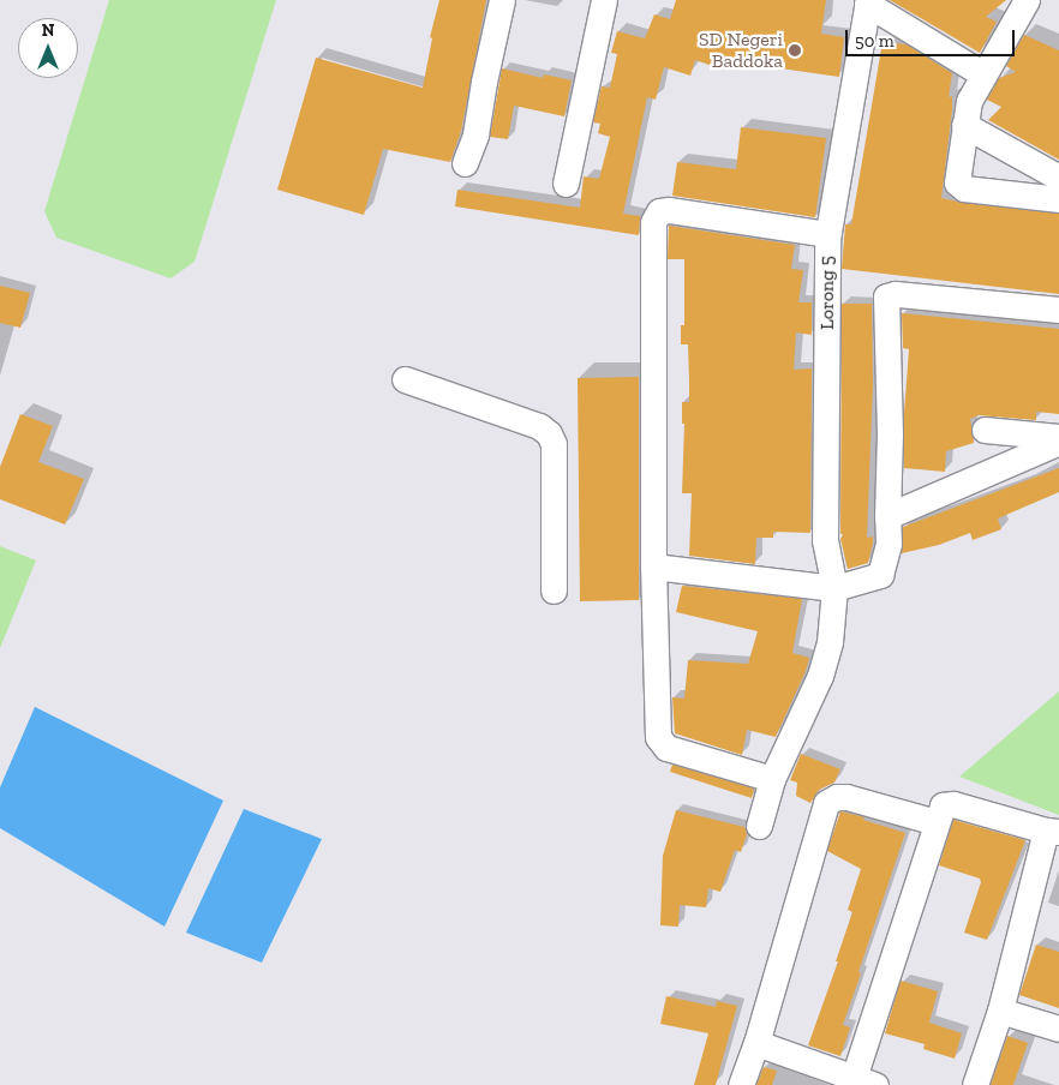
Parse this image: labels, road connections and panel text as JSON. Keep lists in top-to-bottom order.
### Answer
{
  "streets": {
    "street": ["Lorong 5"]
  },
  "places": ["SD Negeri Baddoka"],
  "scale_bar": "50 m",
  "north": "top"
}
